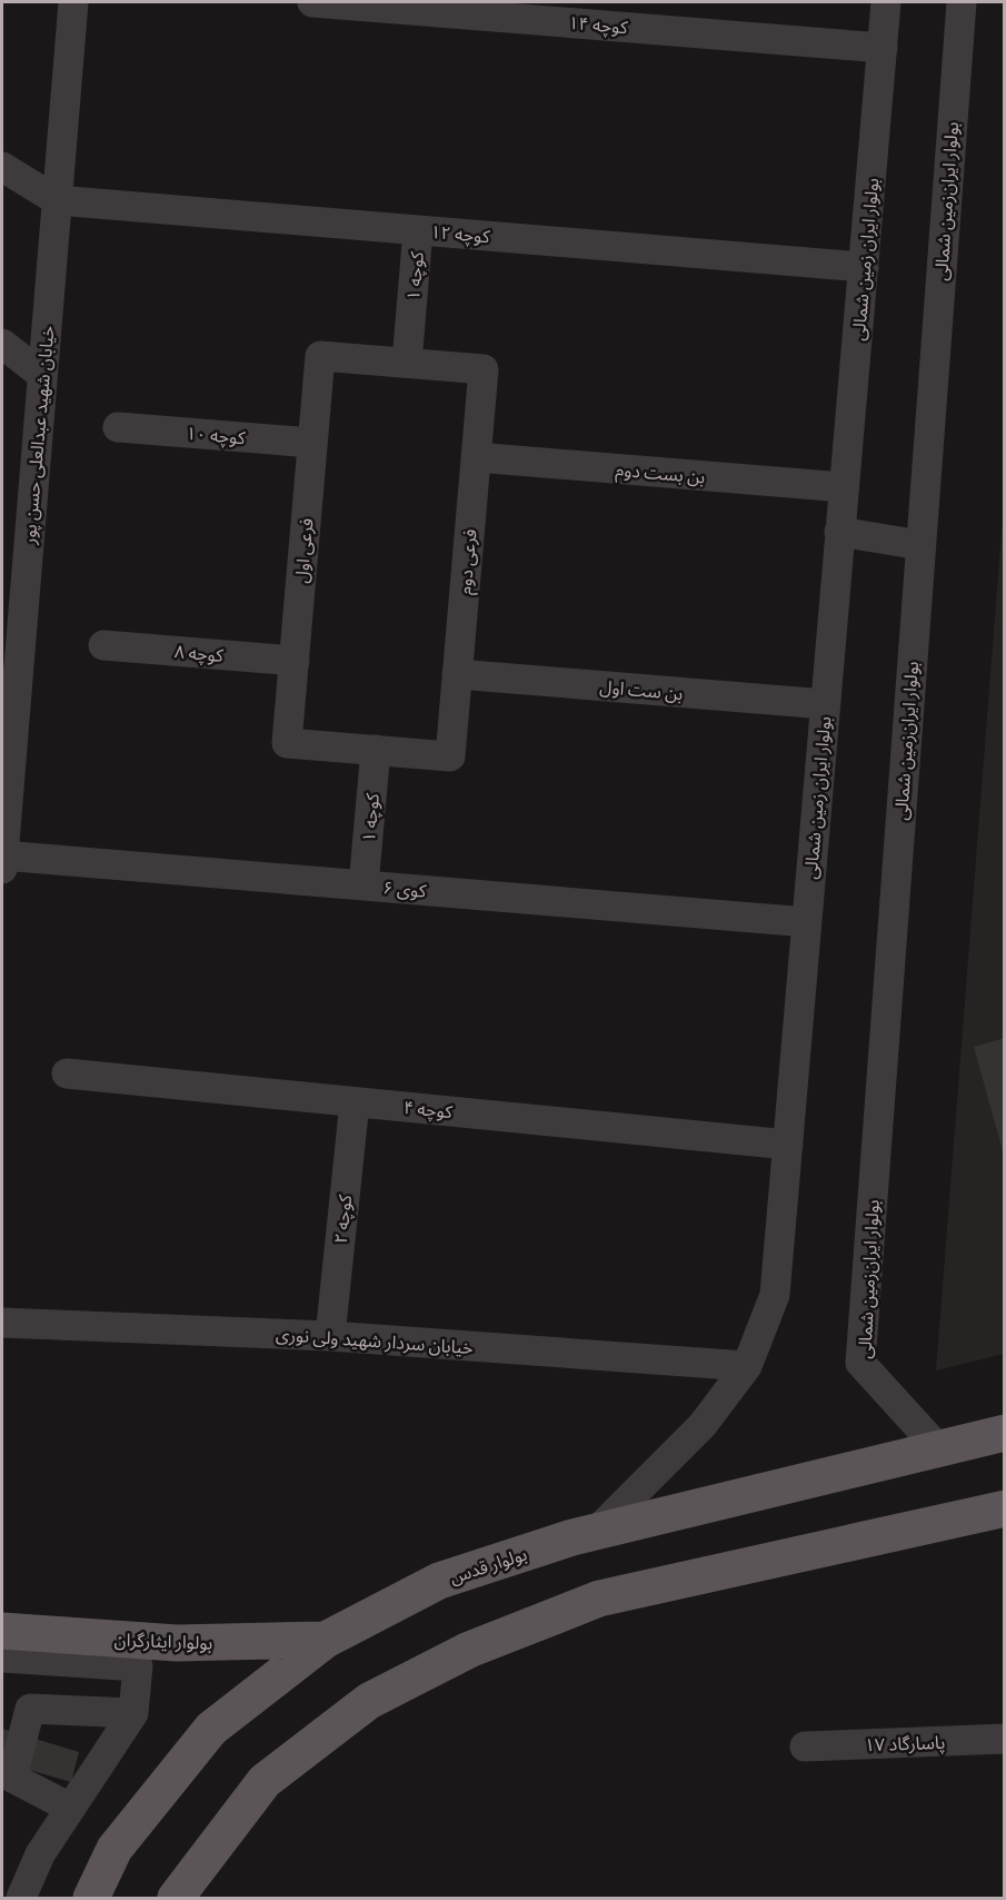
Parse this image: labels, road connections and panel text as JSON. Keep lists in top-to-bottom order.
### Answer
{
  "streets": {
    "main road": ["بولوار قدس", "بولوار ایثارگران"],
    "street": [
      "کوچه ۱۴",
      "بولوار ایران‌زمین شمالی",
      "کوچه ۱۲",
      "بولوار ایران زمین شمالی",
      "کوچه ۱",
      "خیابان شهید عبدالعلی حسن پور",
      "کوچه ۱۰",
      "بن بست دوم",
      "فرعی اول",
      "فرعی دوم",
      "کوچه ۸",
      "بن ست اول",
      "کوی ۶",
      "کوچه ۴",
      "کوچه ۲",
      "خیابان سردار شهید ولی نوری",
      "پاسارگاد ۱۷"
    ]
  },
  "crossings": [
    ["کوچه ۱۴", "بولوار ایران زمین شمالی"],
    ["بولوار ایران‌زمین شمالی", "بولوار قدس"],
    ["کوچه ۱۲", "بولوار ایران زمین شمالی"],
    ["کوچه ۱۲", "کوچه ۱"],
    ["کوچه ۱۲", "خیابان شهید عبدالعلی حسن پور"],
    ["بولوار ایران زمین شمالی", "بن بست دوم"],
    ["بولوار ایران زمین شمالی", "بن ست اول"],
    ["بولوار ایران زمین شمالی", "کوی ۶"],
    ["بولوار ایران زمین شمالی", "کوچه ۴"],
    ["بولوار ایران زمین شمالی", "خیابان سردار شهید ولی نوری"],
    ["بولوار ایران زمین شمالی", "بولوار قدس"],
    ["کوچه ۱", "فرعی اول"],
    ["کوچه ۱", "فرعی دوم"],
    ["کوچه ۱", "کوی ۶"],
    ["خیابان شهید عبدالعلی حسن پور", "کوی ۶"],
    ["کوچه ۱۰", "فرعی اول"],
    ["بن بست دوم", "فرعی دوم"],
    ["فرعی اول", "فرعی دوم"],
    ["فرعی اول", "کوچه ۸"],
    ["فرعی دوم", "بن ست اول"],
    ["کوچه ۴", "کوچه ۲"],
    ["کوچه ۲", "خیابان سردار شهید ولی نوری"],
    ["بولوار قدس", "بولوار ایثارگران"]
  ]
}
